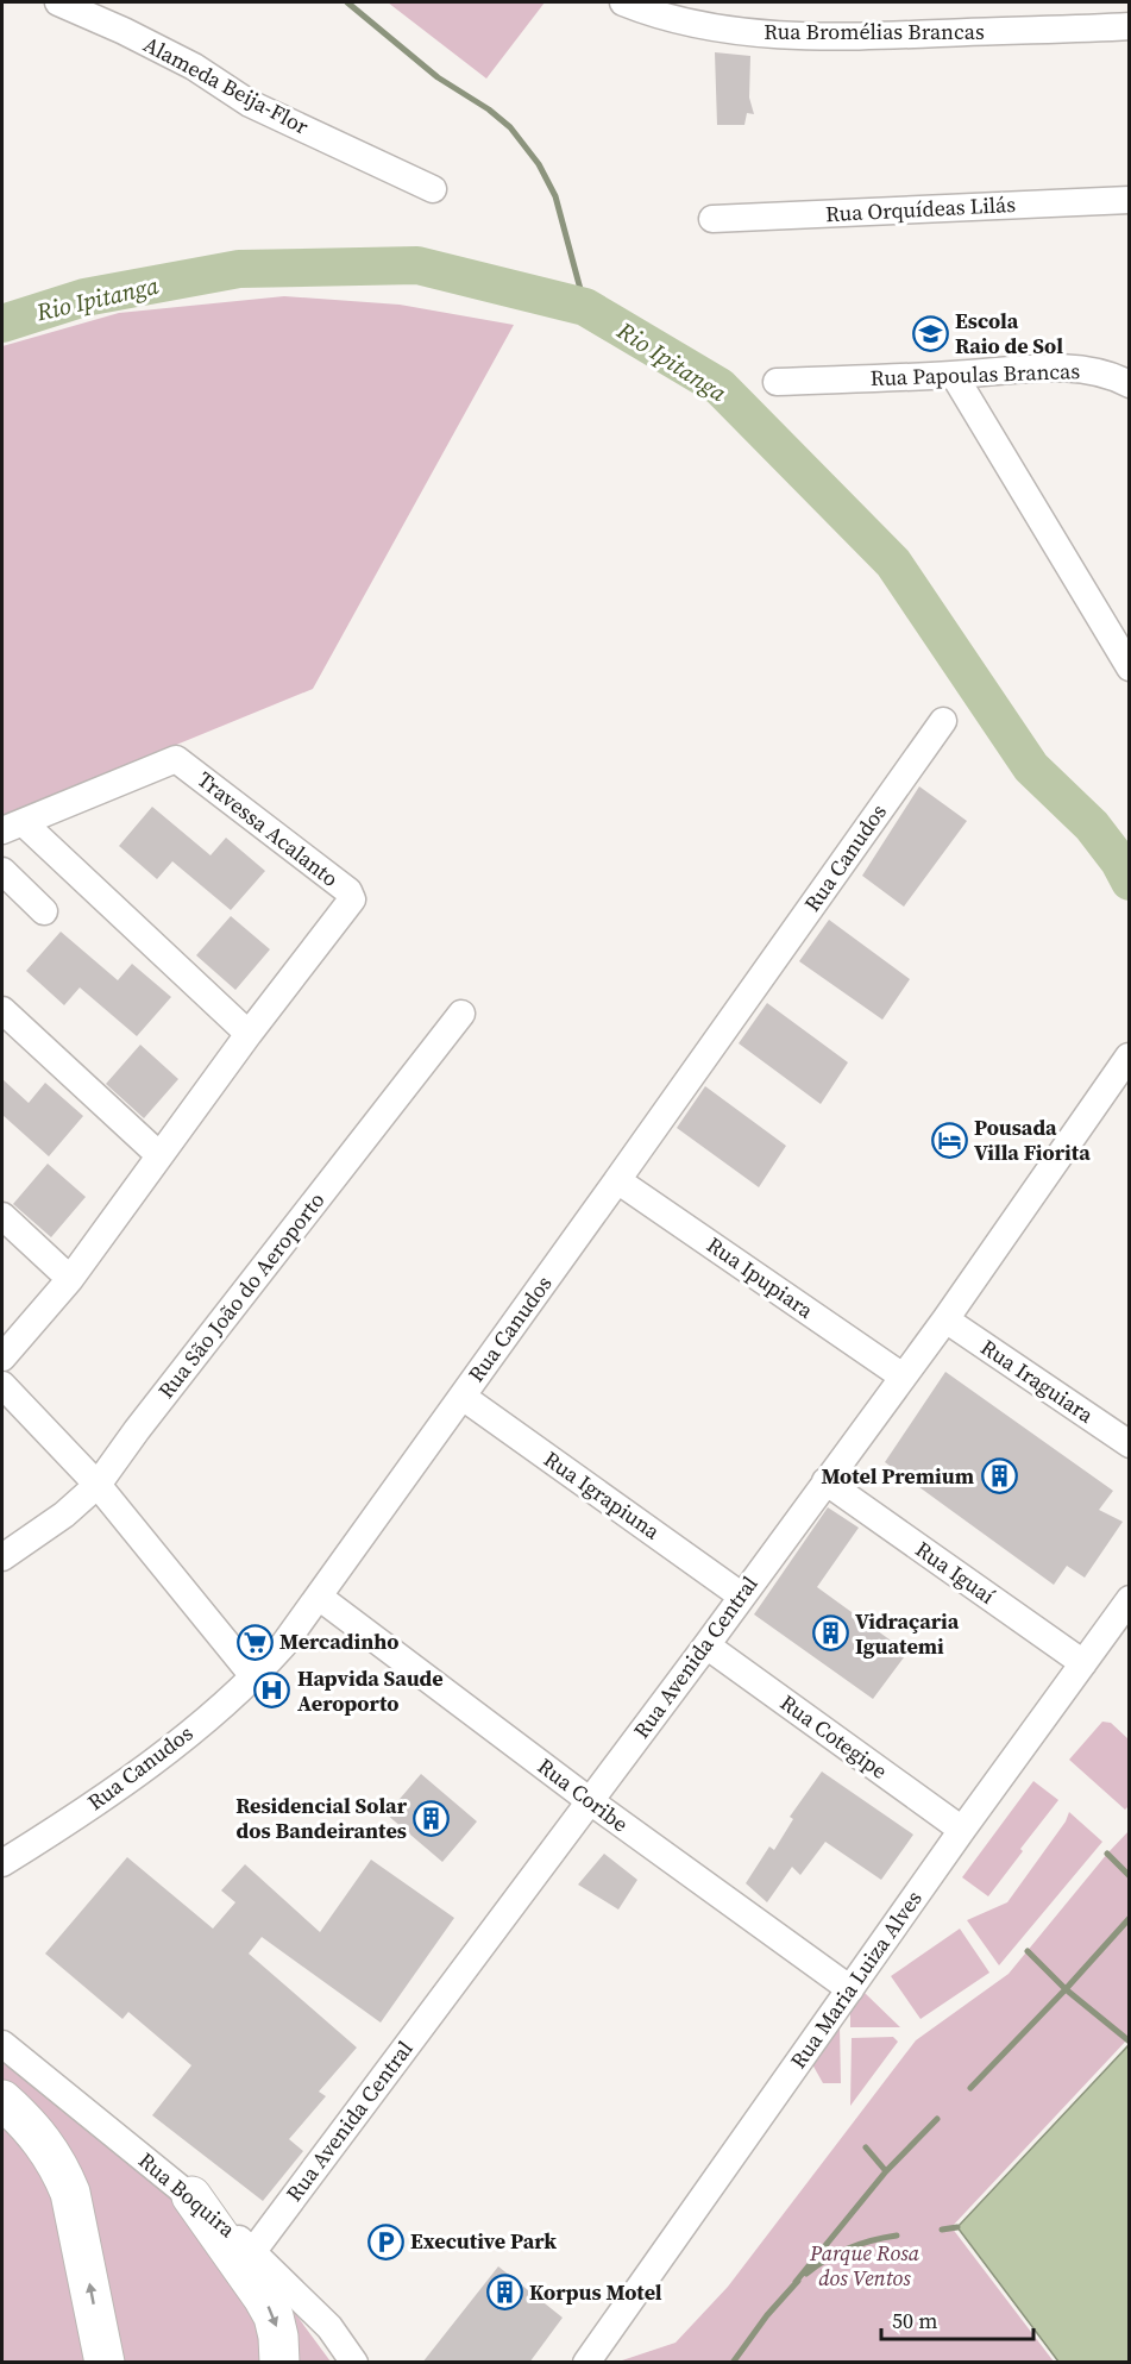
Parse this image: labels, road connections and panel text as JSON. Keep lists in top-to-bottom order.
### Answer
{
  "streets": {
    "street": [
      "Rua Bromélias Brancas",
      "Alameda Beija-Flor",
      "Rua Orquídeas Lilás",
      "Rua Papoulas Brancas",
      "Travessa Acalanto",
      "Rua Canudos",
      "Rua Ipupiara",
      "Rua São João do Aeroporto",
      "Rua Iraguiara",
      "Rua Igrapiuna",
      "Rua Iguaí",
      "Rua Avenida Central",
      "Rua Cotegipe",
      "Rua Coribe",
      "Rua Maria Luiza Alves",
      "Rua Boquira"
    ]
  },
  "crossings": [
    ["Rua Canudos", "Rua Ipupiara"],
    ["Rua Canudos", "Rua Igrapiuna"],
    ["Rua Canudos", "Rua Coribe"],
    ["Rua Ipupiara", "Rua Avenida Central"],
    ["Rua Iraguiara", "Rua Avenida Central"],
    ["Rua Igrapiuna", "Rua Avenida Central"],
    ["Rua Iguaí", "Rua Avenida Central"],
    ["Rua Iguaí", "Rua Maria Luiza Alves"],
    ["Rua Avenida Central", "Rua Cotegipe"],
    ["Rua Avenida Central", "Rua Coribe"],
    ["Rua Avenida Central", "Rua Boquira"],
    ["Rua Cotegipe", "Rua Maria Luiza Alves"],
    ["Rua Coribe", "Rua Maria Luiza Alves"]
  ],
  "water": ["Rio Ipitanga"],
  "parks": ["Parque Rosa dos Ventos"],
  "places": {
    "school or university": ["Escola Raio de Sol"],
    "hotel": ["Pousada Villa Fiorita"],
    "building": [
      "Motel Premium",
      "Vidraçaria Iguatemi",
      "Residencial Solar dos Bandeirantes",
      "Korpus Motel"
    ],
    "supermarket": ["Mercadinho"],
    "hospital": ["Hapvida Saude Aeroporto"],
    "parking": ["Executive Park"]
  },
  "scale_bar": "50 m"
}
